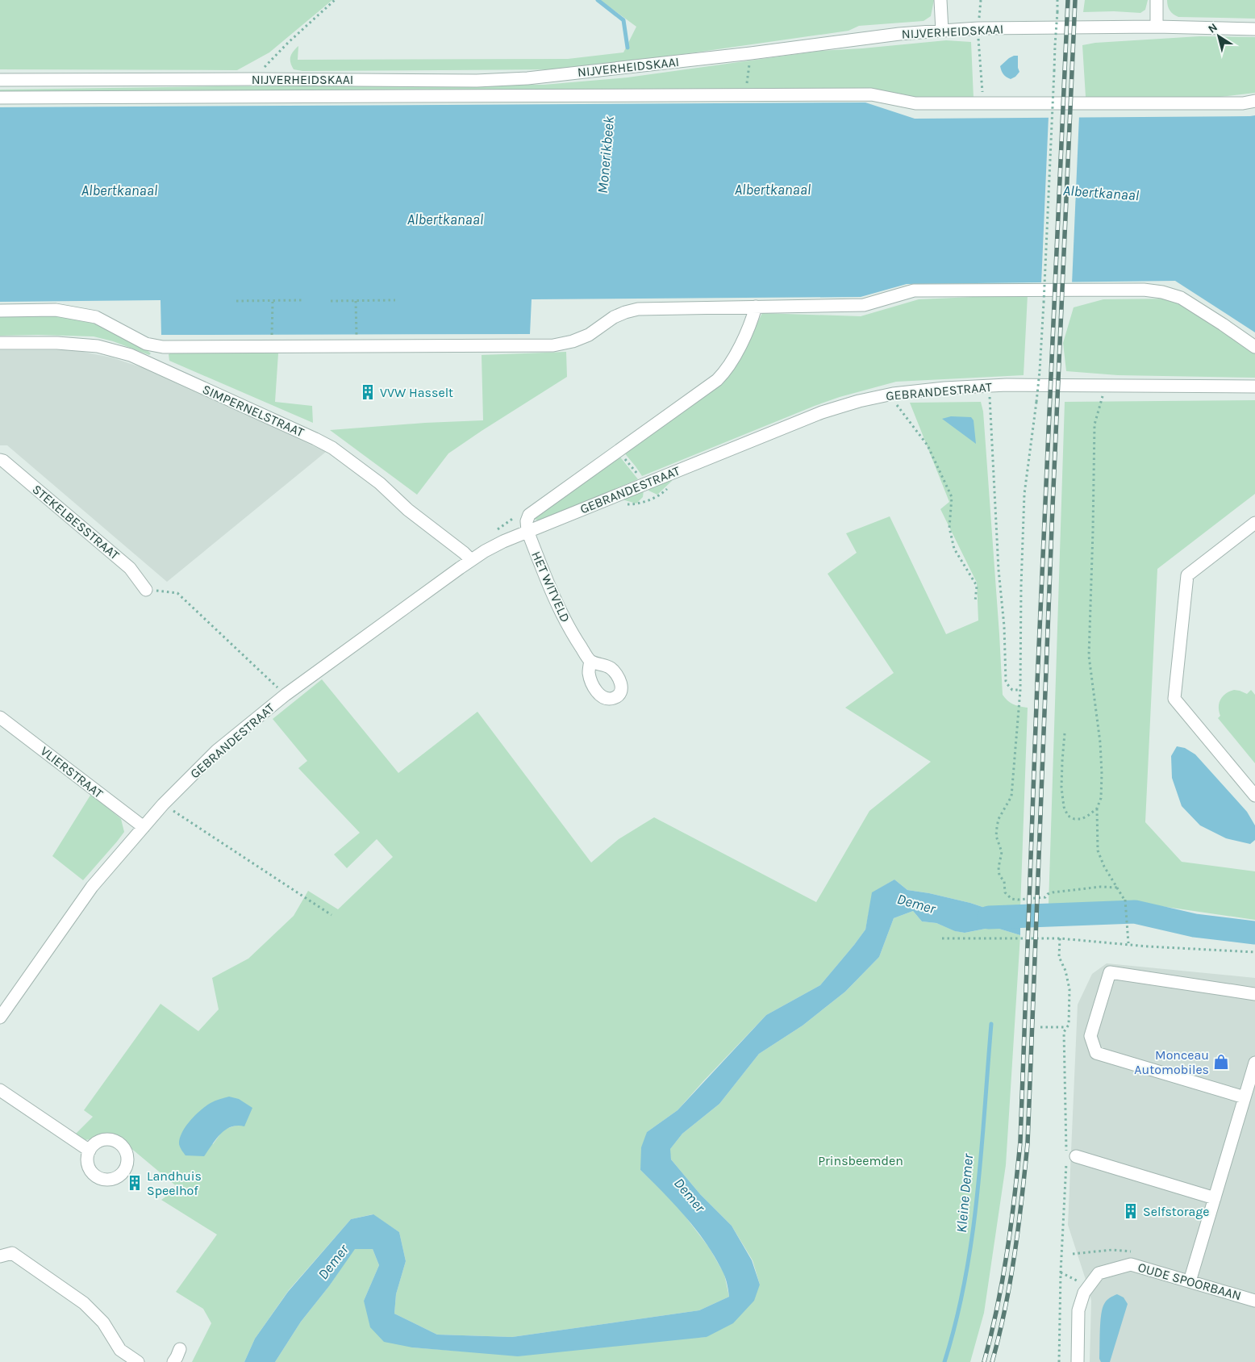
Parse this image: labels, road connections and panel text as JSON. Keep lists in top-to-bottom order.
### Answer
{
  "streets": {
    "street": [
      "NIJVERHEIDSKAAI",
      "GEBRANDESTRAAT",
      "SIMPERNELSTRAAT",
      "STEKELBESSTRAAT",
      "HET WITVELD",
      "VLIERSTRAAT",
      "OUDE SPOORBAAN"
    ]
  },
  "crossings": [
    ["GEBRANDESTRAAT", "SIMPERNELSTRAAT"],
    ["GEBRANDESTRAAT", "HET WITVELD"],
    ["GEBRANDESTRAAT", "VLIERSTRAAT"]
  ],
  "water": [
    "Monerikbeek",
    "Albertkanaal",
    "Demer",
    "Kleine Demer"
  ],
  "parks": ["Prinsbeemden"],
  "places": {
    "building": ["VVW Hasselt", "Landhuis Speelhof", "Selfstorage"],
    "shop": ["Monceau Automobiles"]
  },
  "north": "top left"
}
